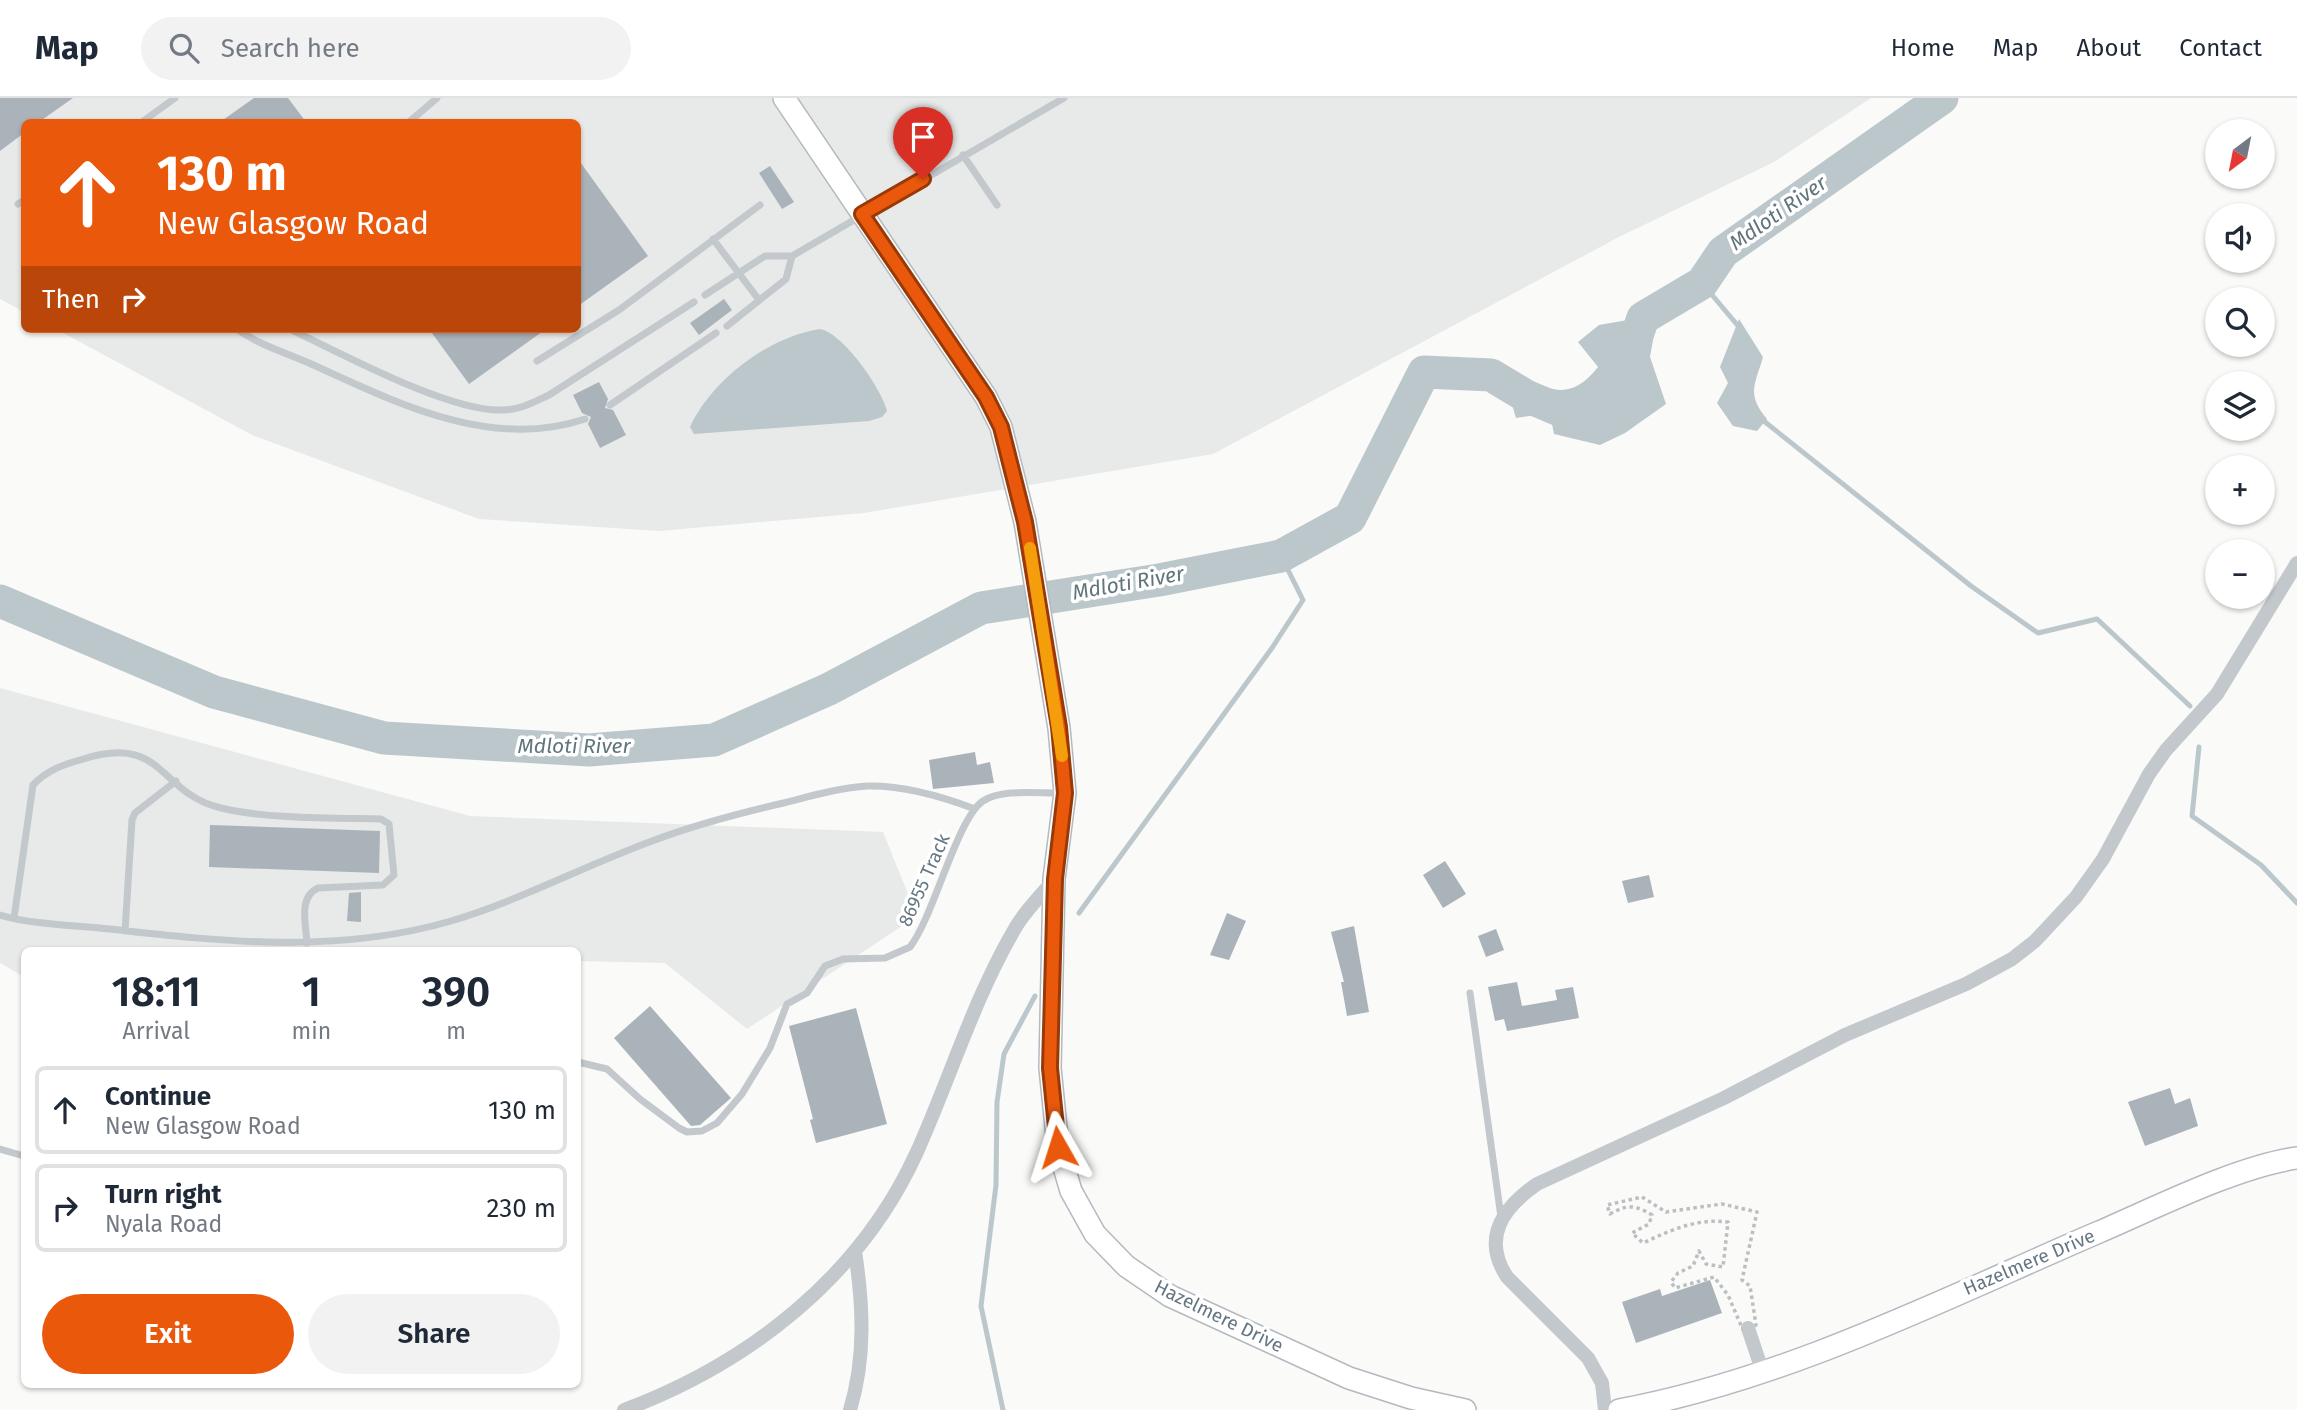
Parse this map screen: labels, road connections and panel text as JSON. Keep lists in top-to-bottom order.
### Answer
{
  "streets": {
    "street": ["Hazelmere Drive"],
    "lane": ["86955 Track"]
  },
  "water": ["Mdloti River"],
  "north": "bottom left",
  "page": {
    "header": "Map",
    "search": "Search here",
    "nav": [
      "Home",
      "Map",
      "About",
      "Contact"
    ],
    "map_buttons": ["+", "−"],
    "turn": ["130 m", "New Glasgow Road"],
    "then": "Then",
    "eta": [
      "18:11",
      "Arrival",
      "1",
      "min",
      "390",
      "m"
    ],
    "list": [
      {
        "name": "Continue",
        "note": "New Glasgow Road",
        "value": "130 m"
      },
      {
        "name": "Turn right",
        "note": "Nyala Road",
        "value": "230 m"
      }
    ],
    "buttons": ["Exit", "Share"]
  }
}
